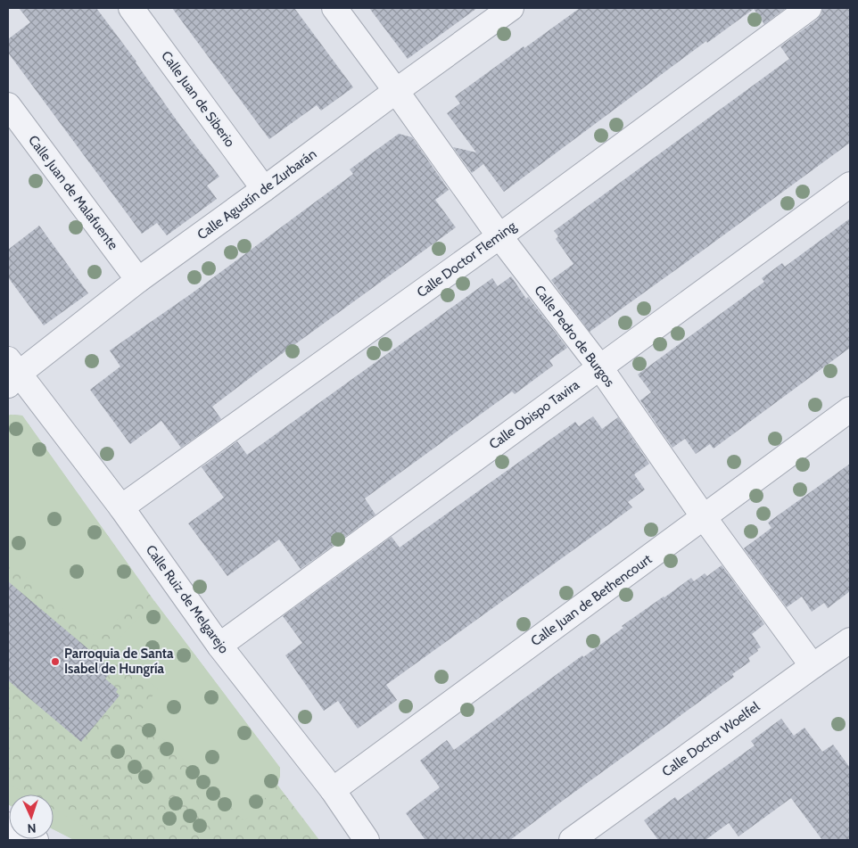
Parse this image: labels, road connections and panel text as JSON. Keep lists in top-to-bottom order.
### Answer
{
  "streets": {
    "street": [
      "Calle Juan de Siberio",
      "Calle Juan de Malafuente",
      "Calle Agustín de Zurbarán",
      "Calle Doctor Fleming",
      "Calle Pedro de Burgos",
      "Calle Obispo Tavira",
      "Calle Ruiz de Melgarejo",
      "Calle Juan de Bethencourt",
      "Calle Doctor Woelfel"
    ]
  },
  "crossings": [
    ["Calle Juan de Siberio", "Calle Agustín de Zurbarán"],
    ["Calle Juan de Malafuente", "Calle Agustín de Zurbarán"],
    ["Calle Agustín de Zurbarán", "Calle Pedro de Burgos"],
    ["Calle Agustín de Zurbarán", "Calle Ruiz de Melgarejo"],
    ["Calle Doctor Fleming", "Calle Pedro de Burgos"],
    ["Calle Doctor Fleming", "Calle Ruiz de Melgarejo"],
    ["Calle Pedro de Burgos", "Calle Obispo Tavira"],
    ["Calle Pedro de Burgos", "Calle Juan de Bethencourt"],
    ["Calle Pedro de Burgos", "Calle Doctor Woelfel"],
    ["Calle Obispo Tavira", "Calle Ruiz de Melgarejo"],
    ["Calle Ruiz de Melgarejo", "Calle Juan de Bethencourt"]
  ],
  "places": ["Parroquia de Santa Isabel de Hungría"],
  "north": "bottom"
}
